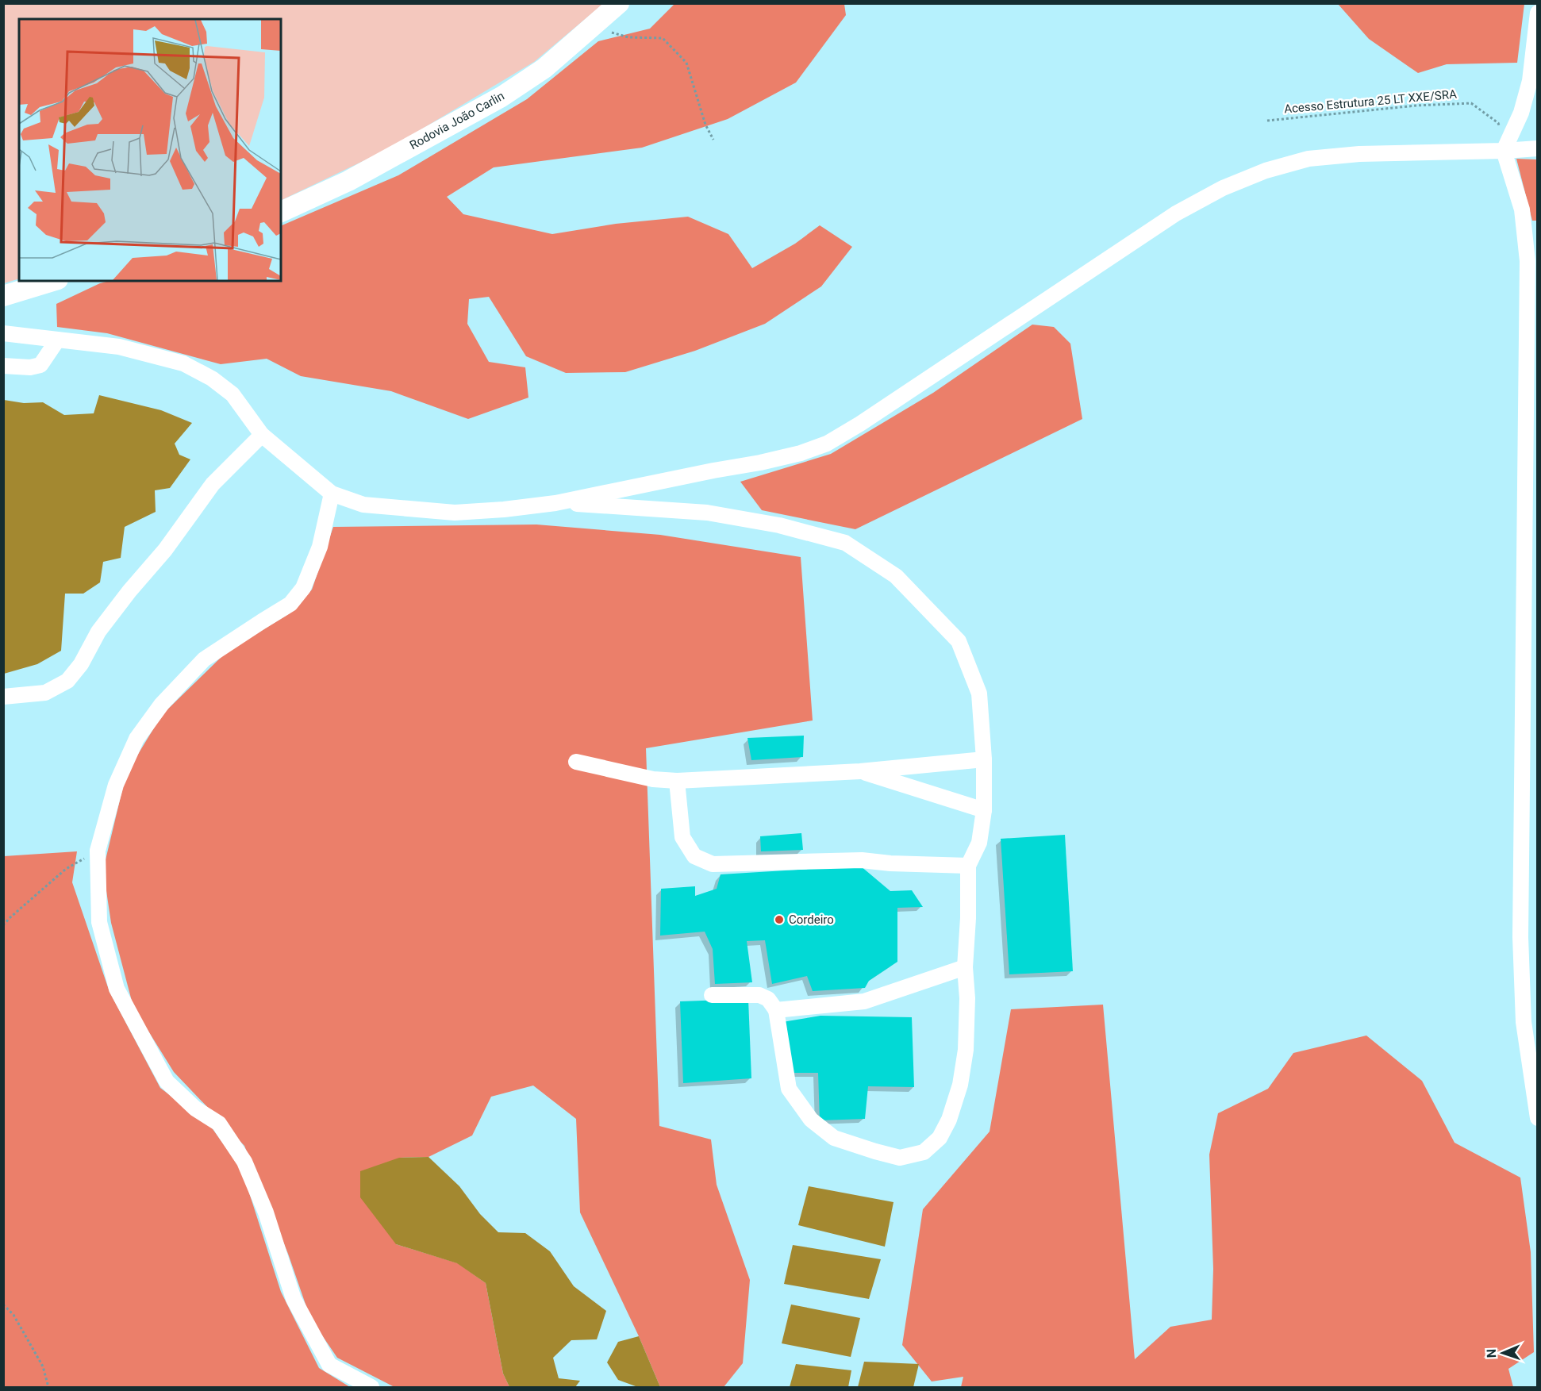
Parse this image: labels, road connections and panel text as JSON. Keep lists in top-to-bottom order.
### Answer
{
  "streets": {
    "main road": ["Rodovia João Carlin"],
    "path": ["Acesso Estrutura 25 LT XXE/SRA"]
  },
  "places": ["Cordeiro"],
  "north": "left"
}
